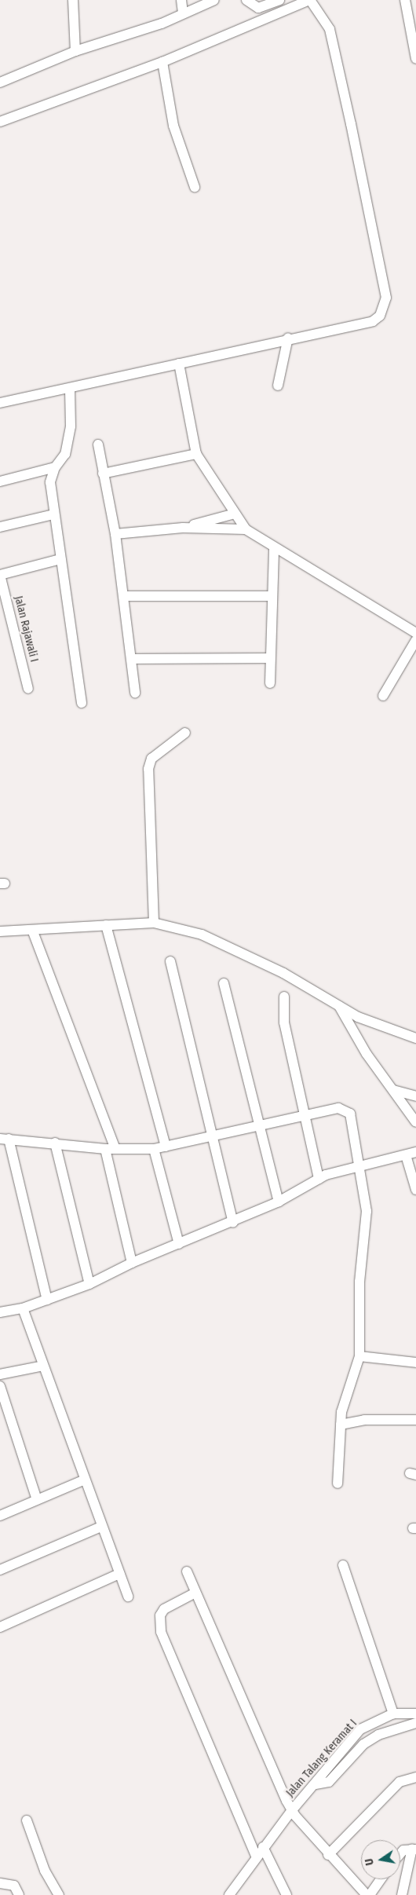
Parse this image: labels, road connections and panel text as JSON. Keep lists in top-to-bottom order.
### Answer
{
  "streets": {
    "street": ["Jalan Rajawali I", "Jalan Talang Keramat I"]
  },
  "north": "left"
}
